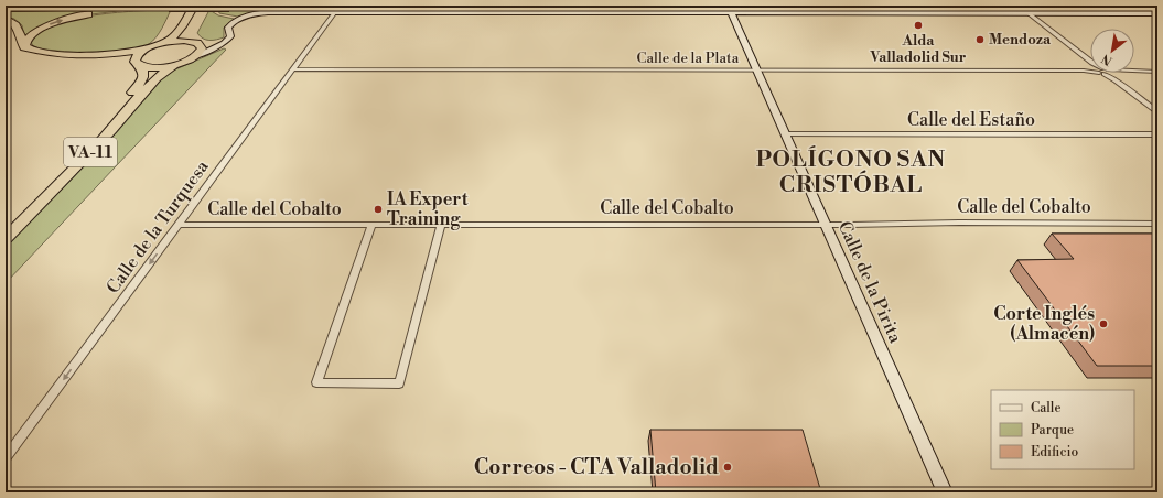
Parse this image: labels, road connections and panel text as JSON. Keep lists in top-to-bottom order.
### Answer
{
  "streets": {
    "highway": ["VA-11"],
    "street": [
      "Calle de la Plata",
      "Calle del Estaño",
      "Calle del Cobalto",
      "Calle de la Turquesa",
      "Calle de la Pirita"
    ]
  },
  "crossings": [
    ["Calle de la Plata", "Calle de la Turquesa"],
    ["Calle de la Plata", "Calle de la Pirita"],
    ["Calle del Estaño", "Calle de la Pirita"],
    ["Calle del Cobalto", "Calle de la Turquesa"],
    ["Calle del Cobalto", "Calle de la Pirita"]
  ],
  "one_way": ["Calle de la Turquesa"],
  "districts": ["POLÍGONO SAN CRISTÓBAL"],
  "places": [
    "Alda Valladolid Sur",
    "Mendoza",
    "IA Expert Training",
    "Corte Inglés (Almacén)",
    "Correos - CTA Valladolid"
  ],
  "legend": ["Calle", "Parque", "Edificio"],
  "north": "bottom left"
}
